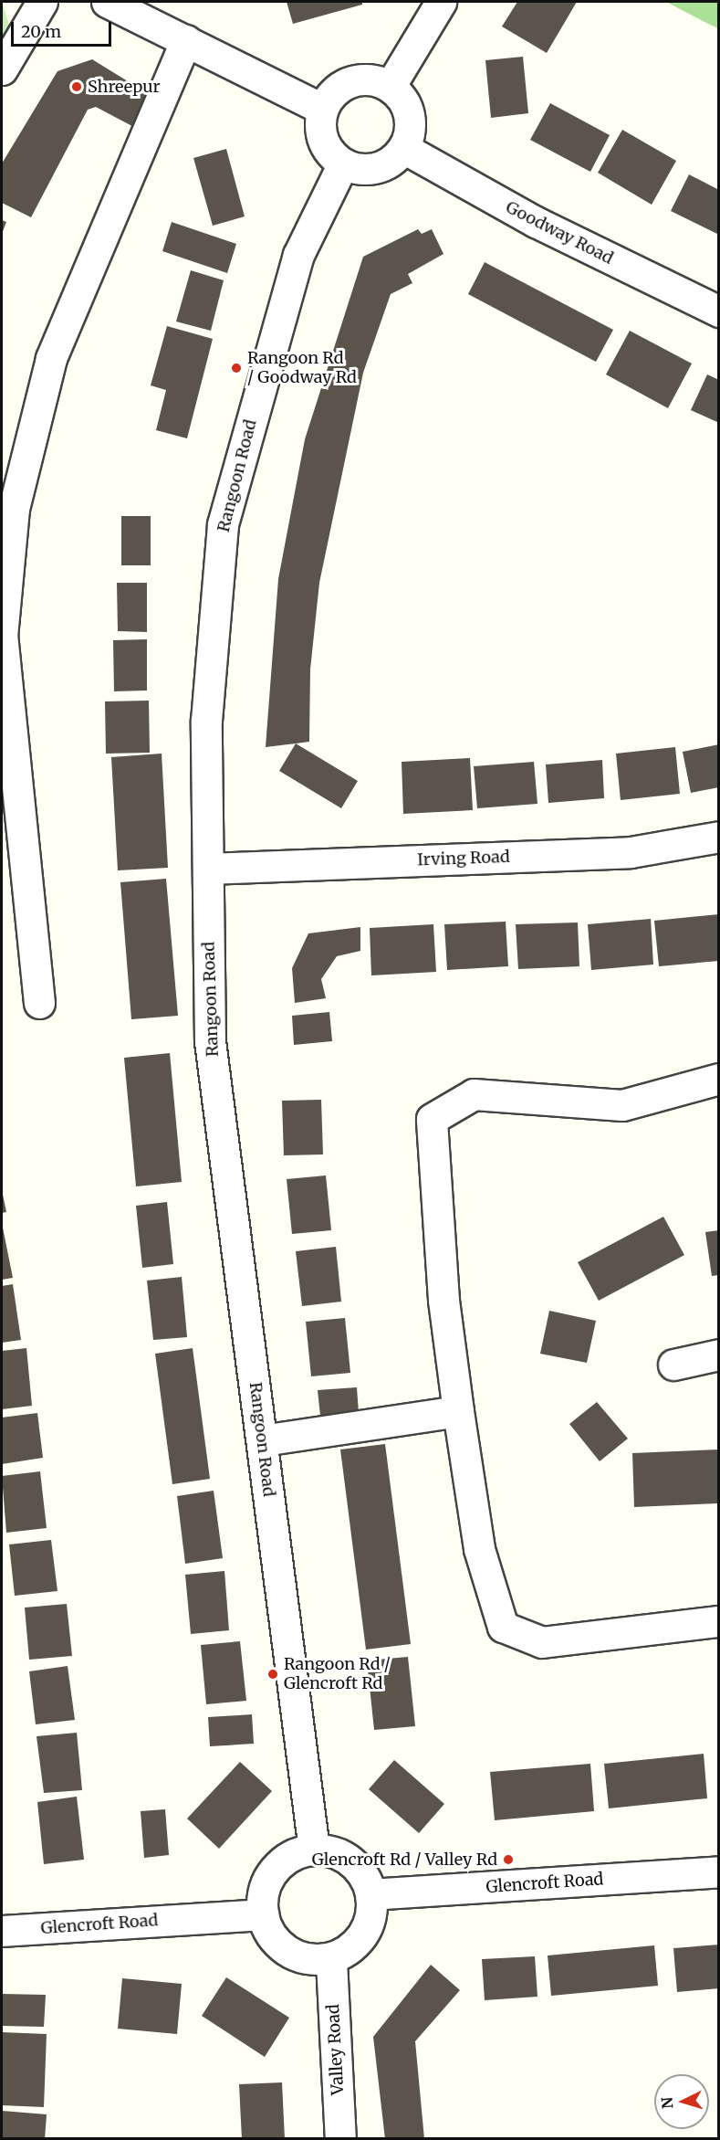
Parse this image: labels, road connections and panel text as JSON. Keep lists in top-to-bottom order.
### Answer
{
  "streets": {
    "street": [
      "Goodway Road",
      "Rangoon Road",
      "Irving Road",
      "Glencroft Road",
      "Valley Road"
    ]
  },
  "crossings": [
    ["Goodway Road", "Rangoon Road"],
    ["Rangoon Road", "Irving Road"],
    ["Rangoon Road", "Glencroft Road"],
    ["Rangoon Road", "Valley Road"],
    ["Glencroft Road", "Valley Road"]
  ],
  "places": [
    "Shreepur",
    "Rangoon Rd / Goodway Rd",
    "Rangoon Rd / Glencroft Rd",
    "Glencroft Rd / Valley Rd"
  ],
  "scale_bar": "20 m",
  "north": "left"
}
